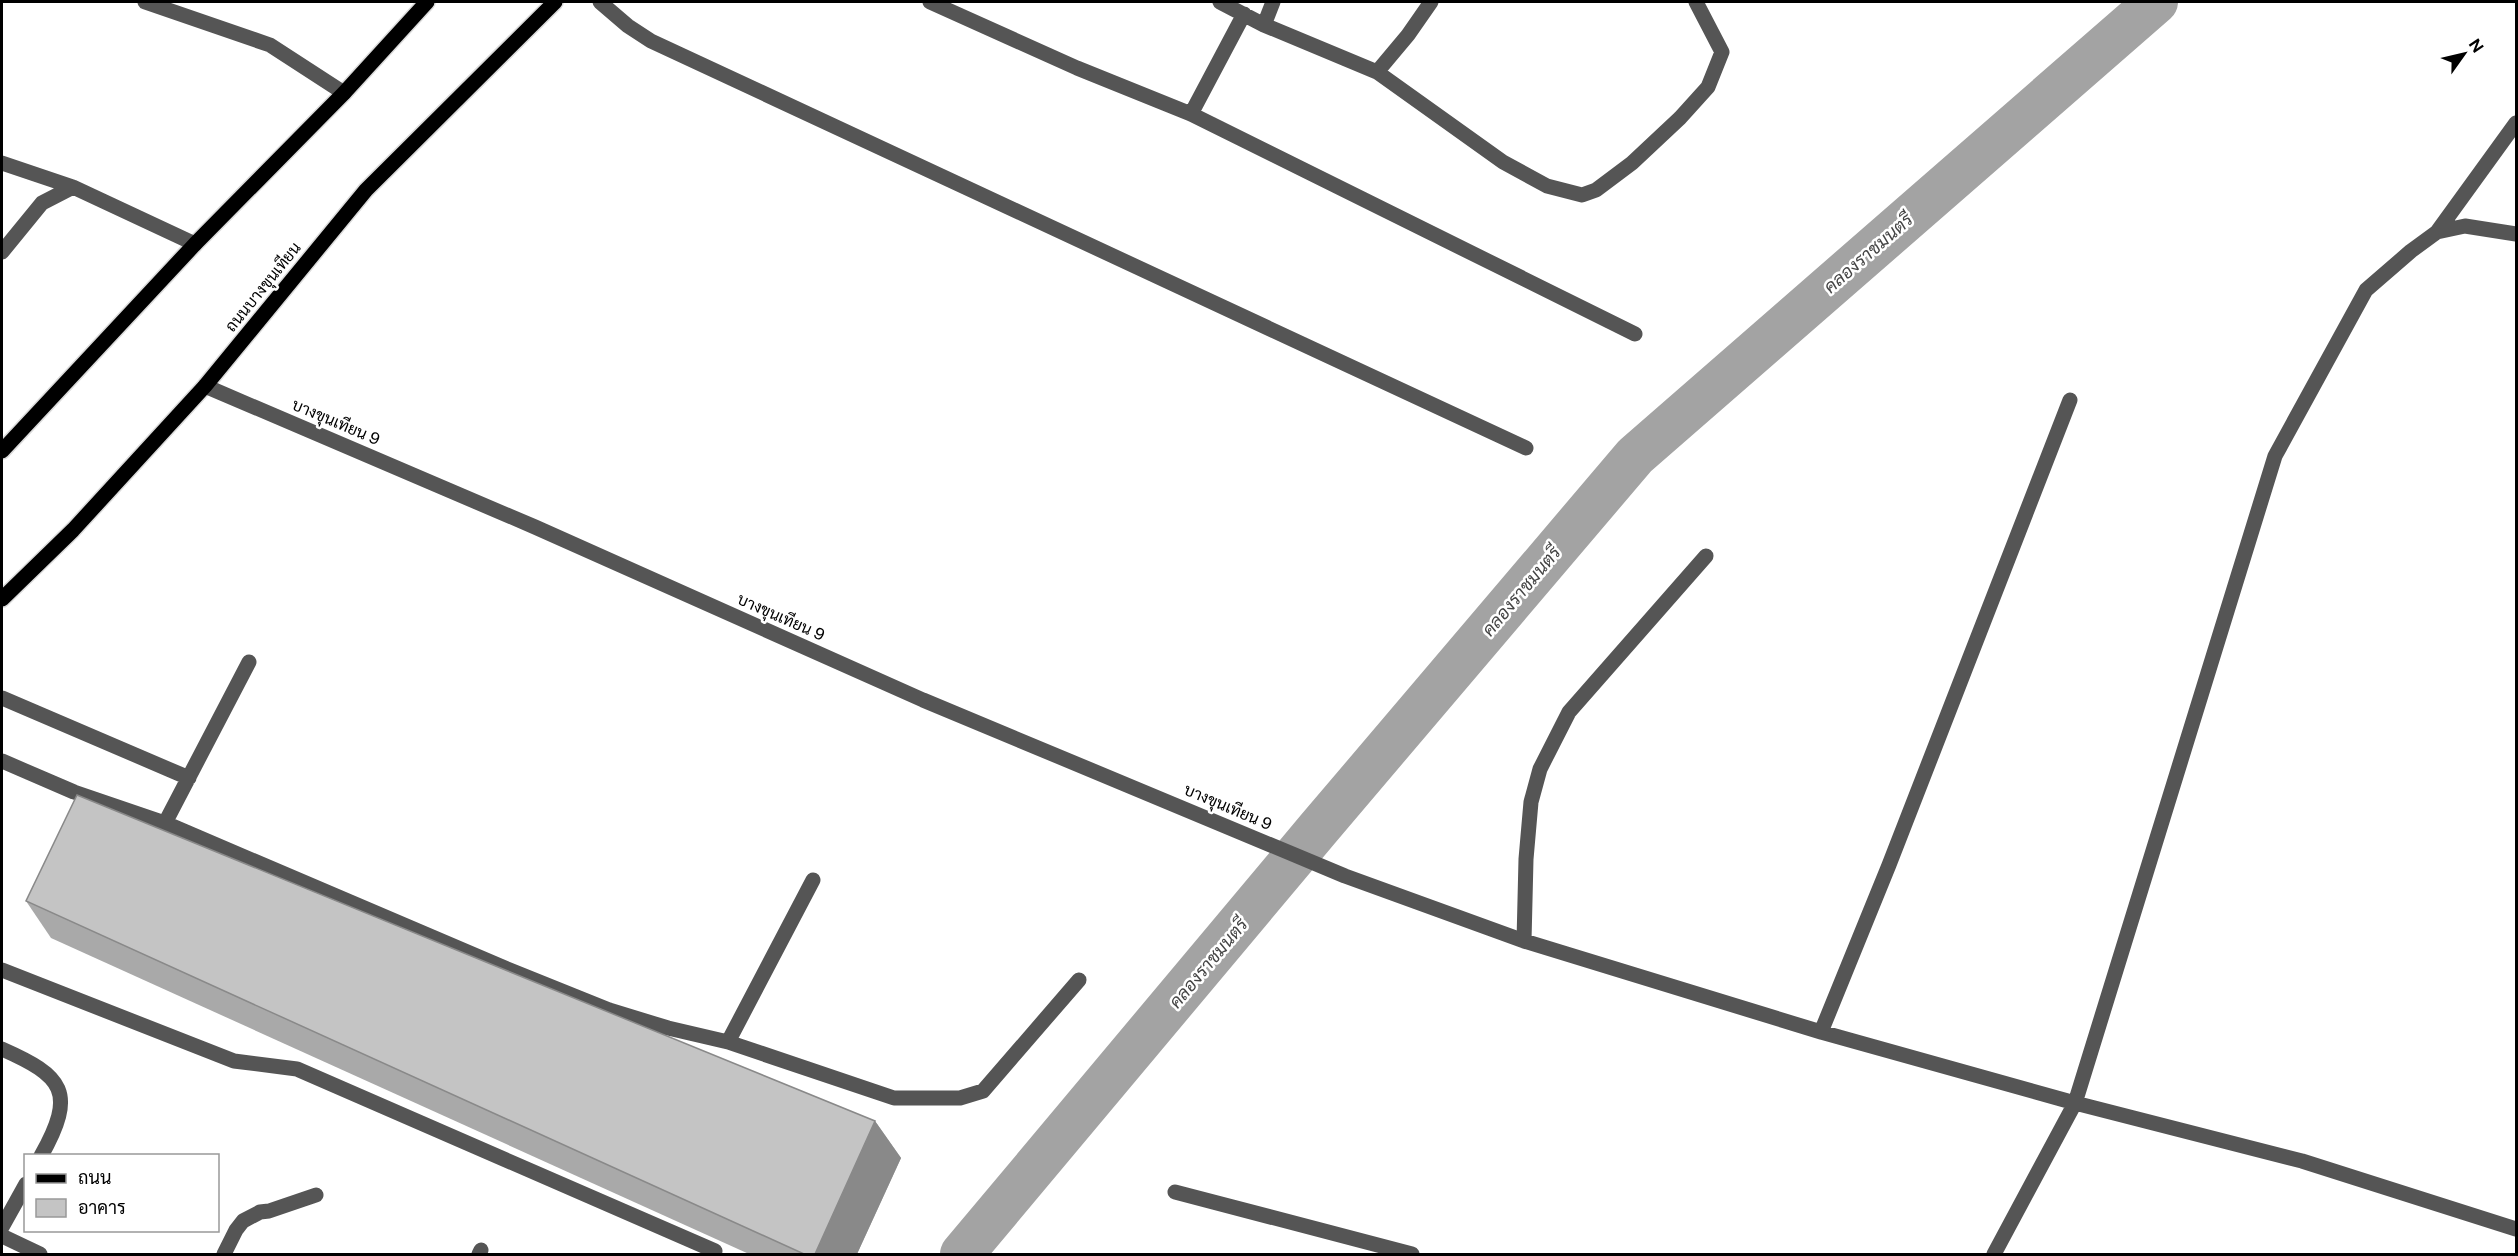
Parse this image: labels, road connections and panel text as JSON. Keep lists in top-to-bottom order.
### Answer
{
  "streets": {
    "main road": ["ถนนบางขุนเทียน"],
    "street": ["บางขุนเทียน 9"]
  },
  "crossings": [
    ["ถนนบางขุนเทียน", "บางขุนเทียน 9"]
  ],
  "water": ["คลองราชมนตรี"],
  "legend": ["ถนน", "อาคาร"],
  "north": "top right"
}
